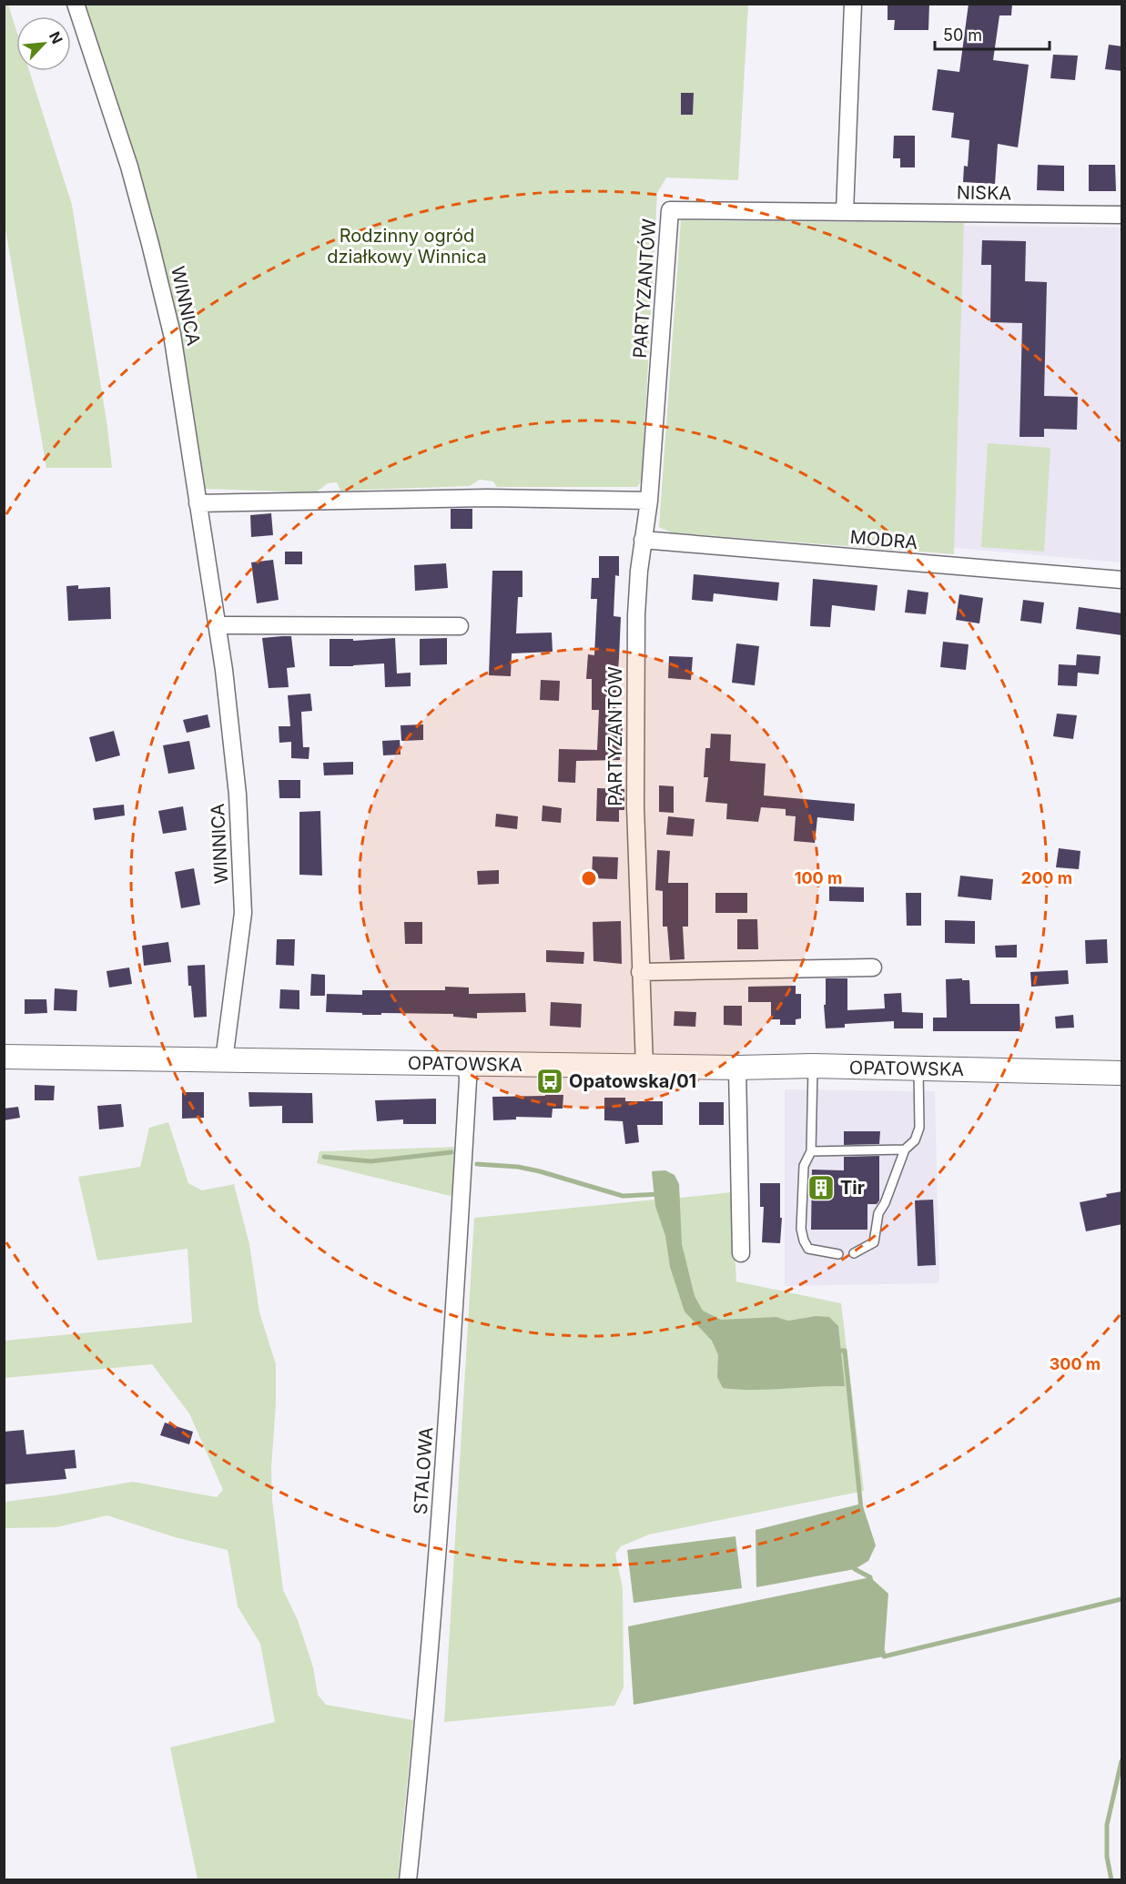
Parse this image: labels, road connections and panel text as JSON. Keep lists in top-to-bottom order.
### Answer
{
  "streets": {
    "street": [
      "NISKA",
      "PARTYZANTÓW",
      "WINNICA",
      "MODRA",
      "OPATOWSKA",
      "STALOWA"
    ]
  },
  "crossings": [
    ["NISKA", "PARTYZANTÓW"],
    ["PARTYZANTÓW", "MODRA"],
    ["PARTYZANTÓW", "OPATOWSKA"],
    ["WINNICA", "OPATOWSKA"],
    ["OPATOWSKA", "STALOWA"]
  ],
  "parks": ["Rodzinny ogród działkowy Winnica"],
  "places": {
    "bus stop": ["Opatowska/01"],
    "building": ["Tir"]
  },
  "scale_bar": "50 m",
  "north": "top right",
  "rings": ["100 m", "200 m", "300 m"]
}
